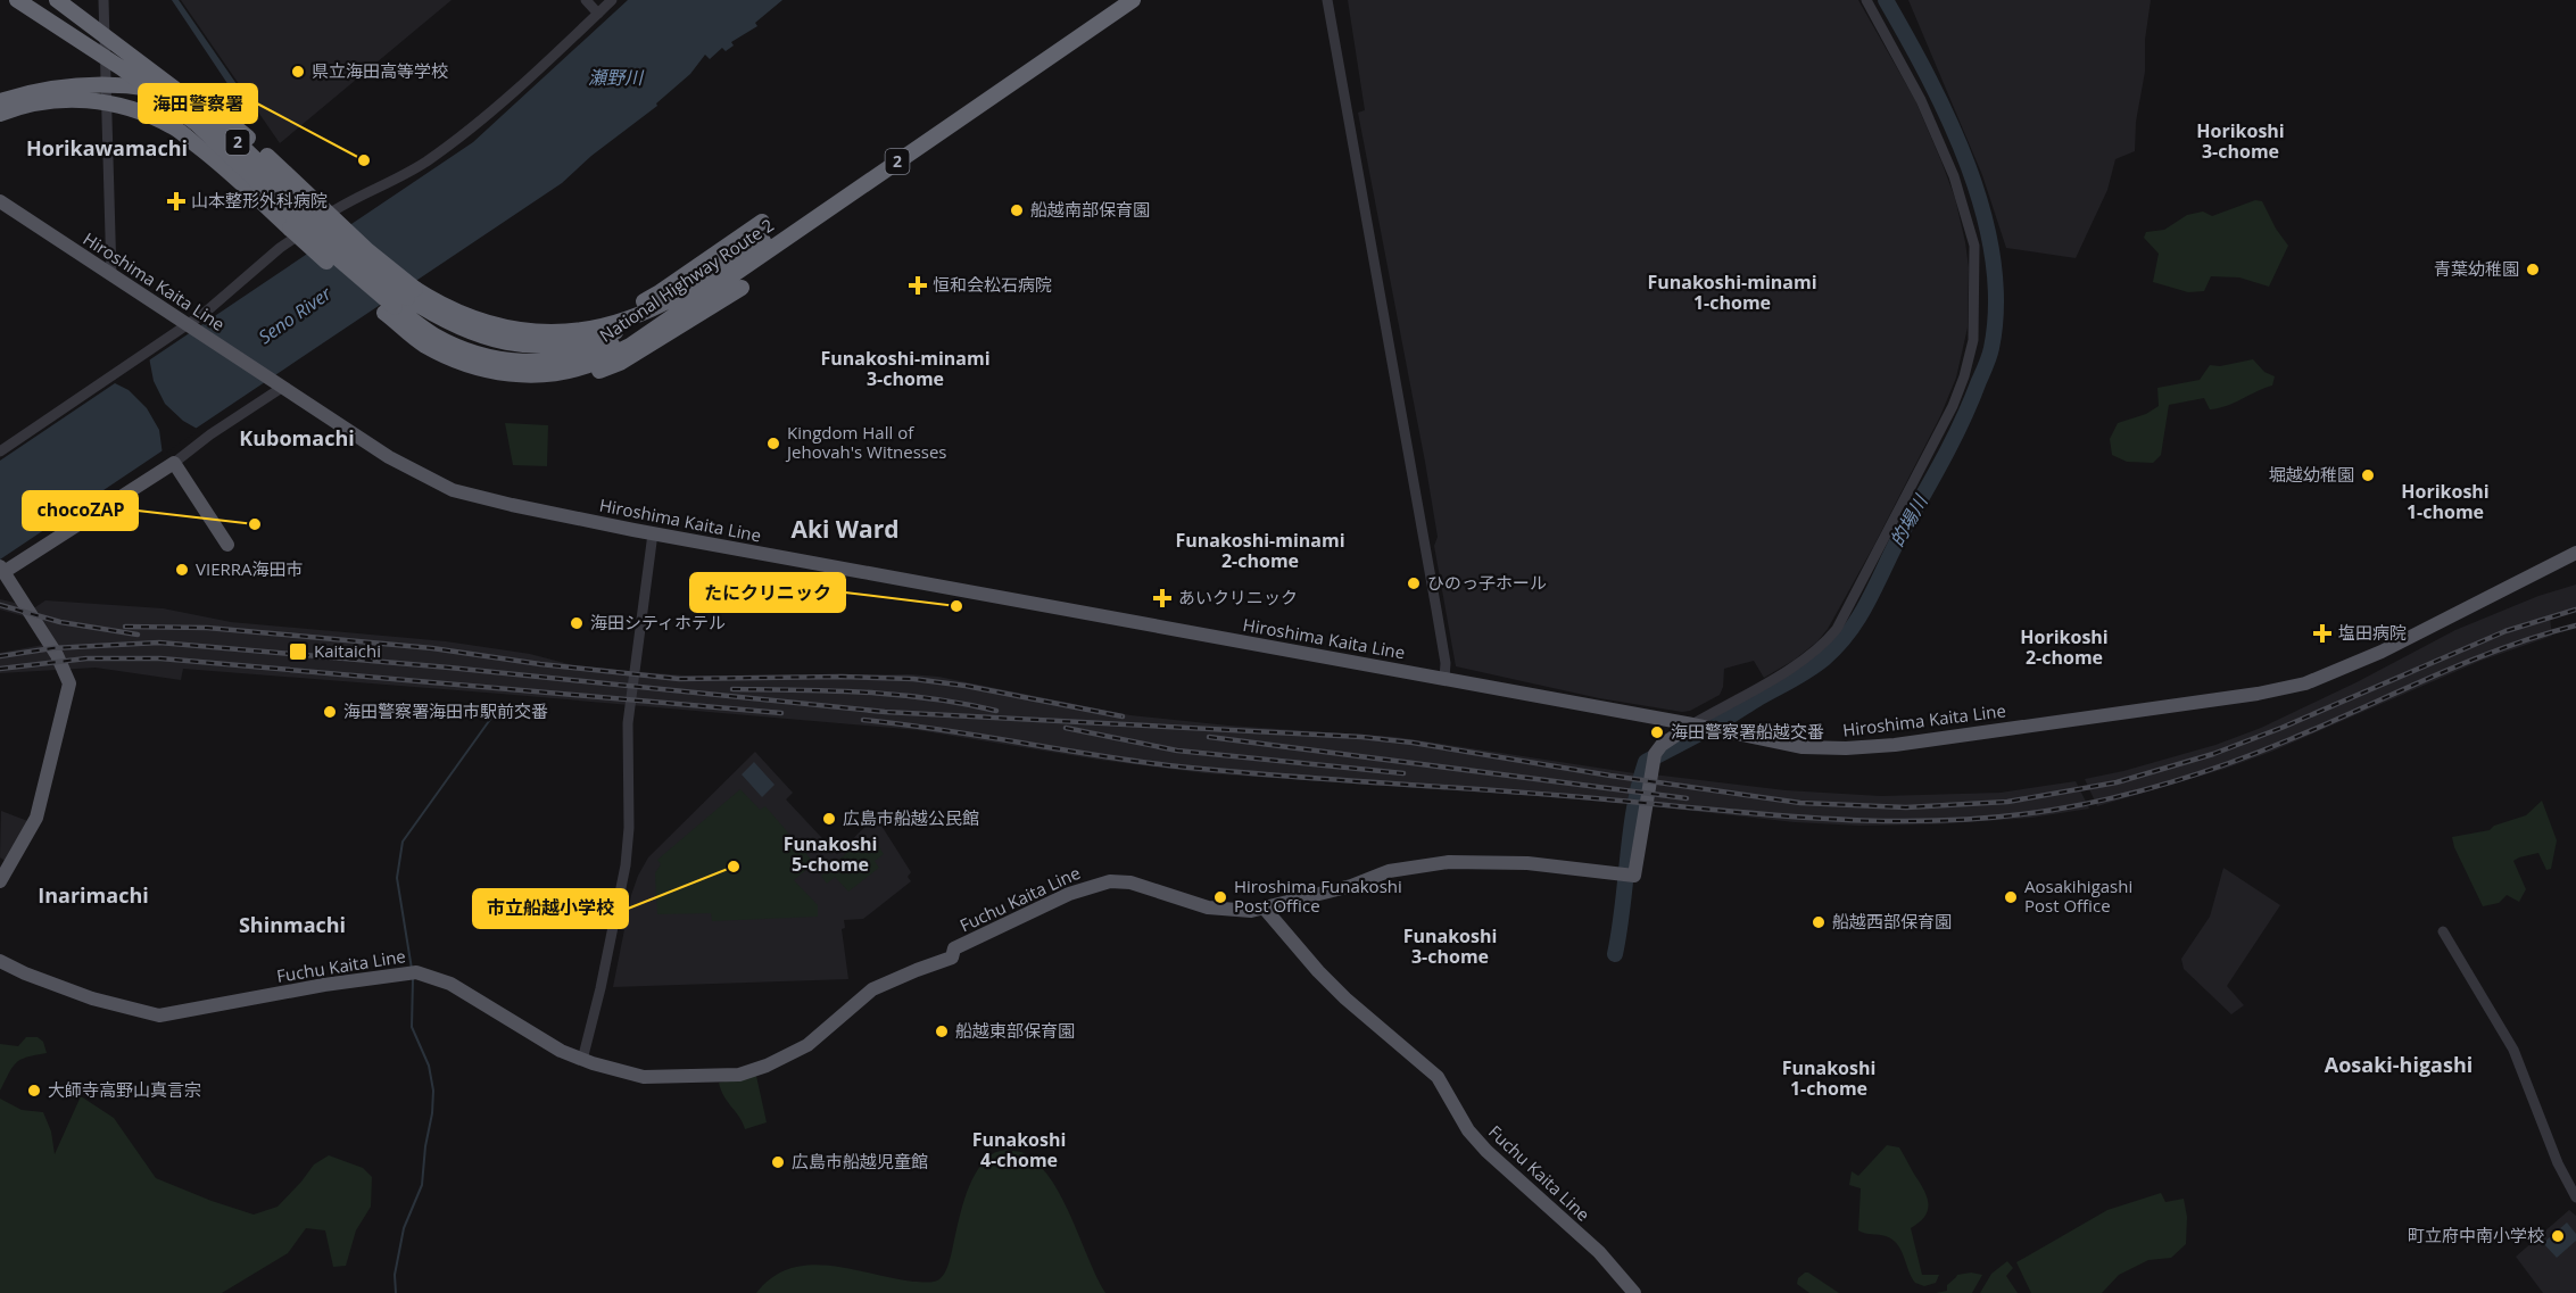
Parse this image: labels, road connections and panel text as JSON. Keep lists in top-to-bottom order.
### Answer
{
  "streets": {
    "highway": ["2", "National Highway Route 2"],
    "main road": ["Hiroshima Kaita Line", "Fuchu Kaita Line"]
  },
  "crossings": [
    ["2", "National Highway Route 2"]
  ],
  "districts": [
    "Horikoshi 3-chome",
    "Horikawamachi",
    "Funakoshi-minami 1-chome",
    "Funakoshi-minami 3-chome",
    "Kubomachi",
    "Horikoshi 1-chome",
    "Aki Ward",
    "Funakoshi-minami 2-chome",
    "Horikoshi 2-chome",
    "Funakoshi 5-chome",
    "Inarimachi",
    "Shinmachi",
    "Funakoshi 3-chome",
    "Aosaki-higashi",
    "Funakoshi 1-chome",
    "Funakoshi 4-chome"
  ],
  "water": ["瀬野川", "Seno River", "的場川"],
  "places": {
    "other": [
      "県立海田高等学校",
      "海田警察署",
      "船越南部保育園",
      "青葉幼稚園",
      "Kingdom Hall of Jehovah's Witnesses",
      "堀越幼稚園",
      "chocoZAP",
      "VIERRA海田市",
      "ひのっ子ホール",
      "たにクリニック",
      "海田シティホテル",
      "海田警察署海田市駅前交番",
      "海田警察署船越交番",
      "広島市船越公民館",
      "市立船越小学校",
      "Hiroshima Funakoshi Post Office",
      "Aosakihigashi Post Office",
      "船越西部保育園",
      "船越東部保育園",
      "大師寺高野山真言宗",
      "広島市船越児童館",
      "町立府中南小学校"
    ],
    "health": [
      "山本整形外科病院",
      "恒和会松石病院",
      "あいクリニック",
      "塩田病院"
    ],
    "transit": ["Kaitaichi"]
  }
}
